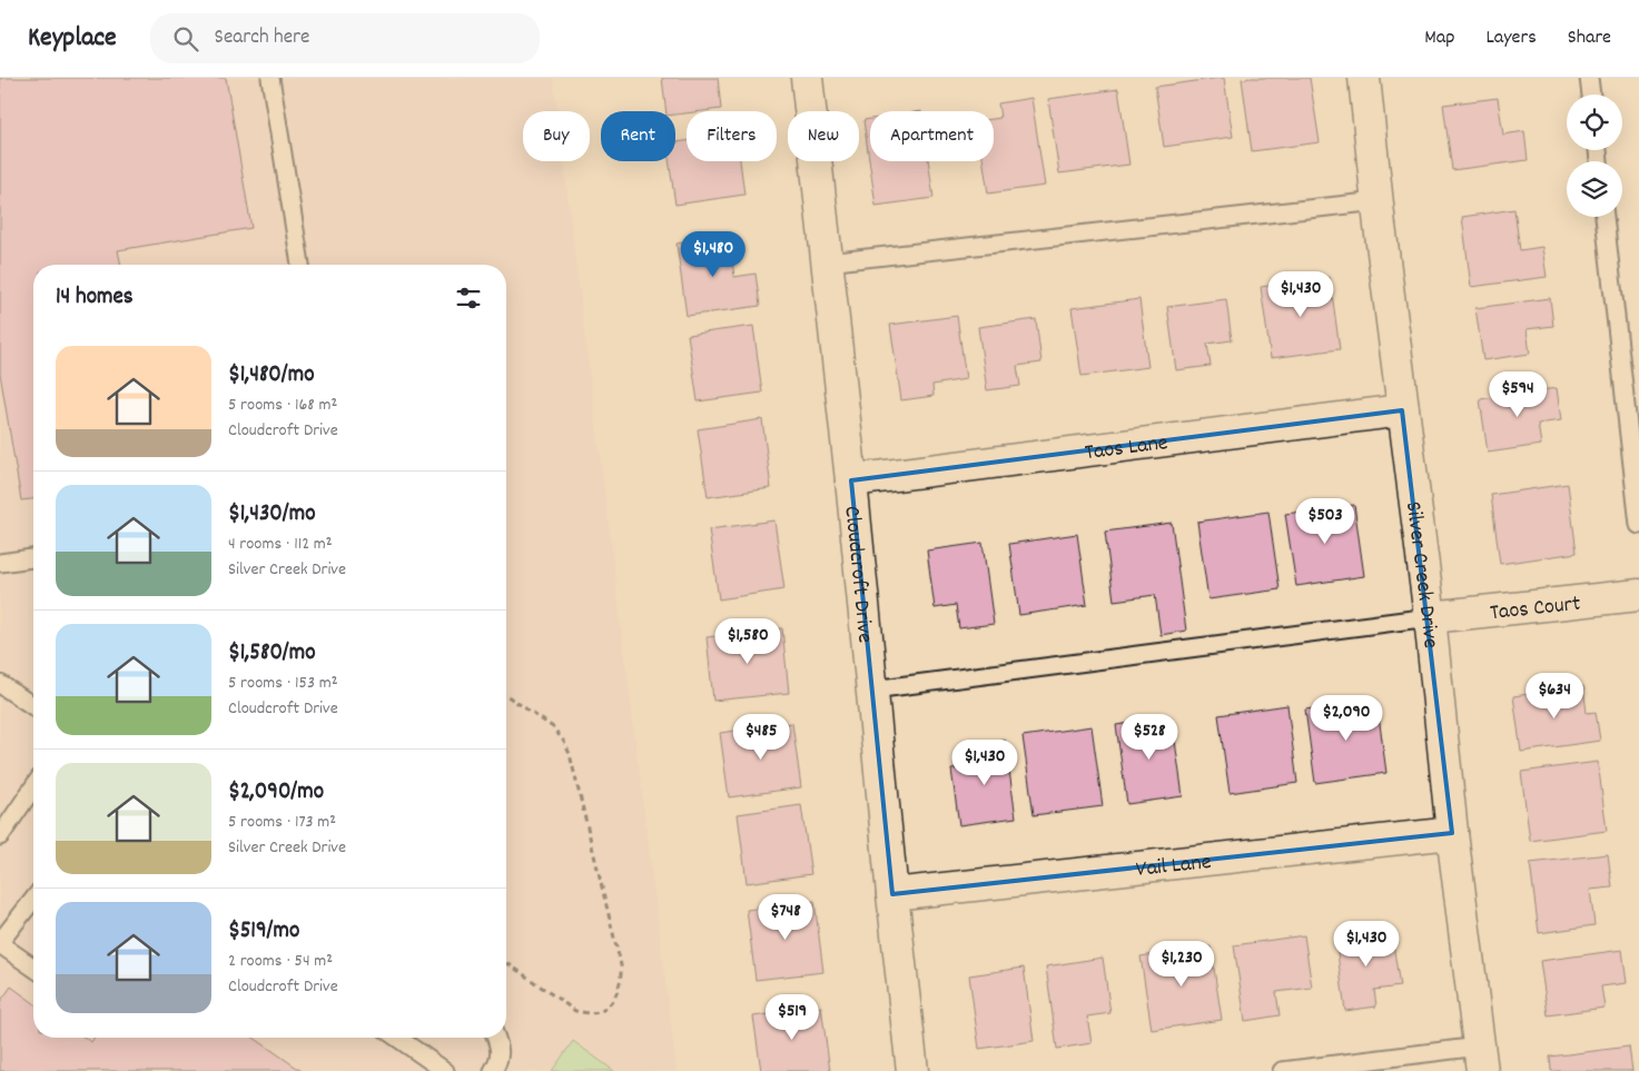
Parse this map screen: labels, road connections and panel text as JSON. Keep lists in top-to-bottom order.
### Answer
{
  "streets": {
    "street": [
      "Taos Lane",
      "Cloudcroft Drive",
      "Silver Creek Drive",
      "Taos Court",
      "Vail Lane"
    ]
  },
  "crossings": [
    ["Taos Lane", "Cloudcroft Drive"],
    ["Taos Lane", "Silver Creek Drive"],
    ["Cloudcroft Drive", "Vail Lane"],
    ["Silver Creek Drive", "Taos Court"],
    ["Silver Creek Drive", "Vail Lane"]
  ],
  "page": {
    "header": "Keyplace",
    "search": "Search here",
    "nav": ["Map", "Layers", "Share"],
    "chip": [
      "Buy",
      "Rent",
      "Filters",
      "New",
      "Apartment"
    ],
    "price": [
      "$1,480",
      "$1,430",
      "$594",
      "$503",
      "$1,580",
      "$634",
      "$2,090",
      "$485",
      "$528",
      "$1,430",
      "$748",
      "$1,430",
      "$1,230",
      "$519"
    ],
    "heading": "14 homes",
    "list": [
      {
        "name": "$1,480/mo",
        "note": "5 rooms · 168 m² · Cloudcroft Drive"
      },
      {
        "name": "$1,430/mo",
        "note": "4 rooms · 112 m² · Silver Creek Drive"
      },
      {
        "name": "$1,580/mo",
        "note": "5 rooms · 153 m² · Cloudcroft Drive"
      },
      {
        "name": "$2,090/mo",
        "note": "5 rooms · 173 m² · Silver Creek Drive"
      },
      {
        "name": "$519/mo",
        "note": "2 rooms · 54 m² · Cloudcroft Drive"
      }
    ]
  }
}
